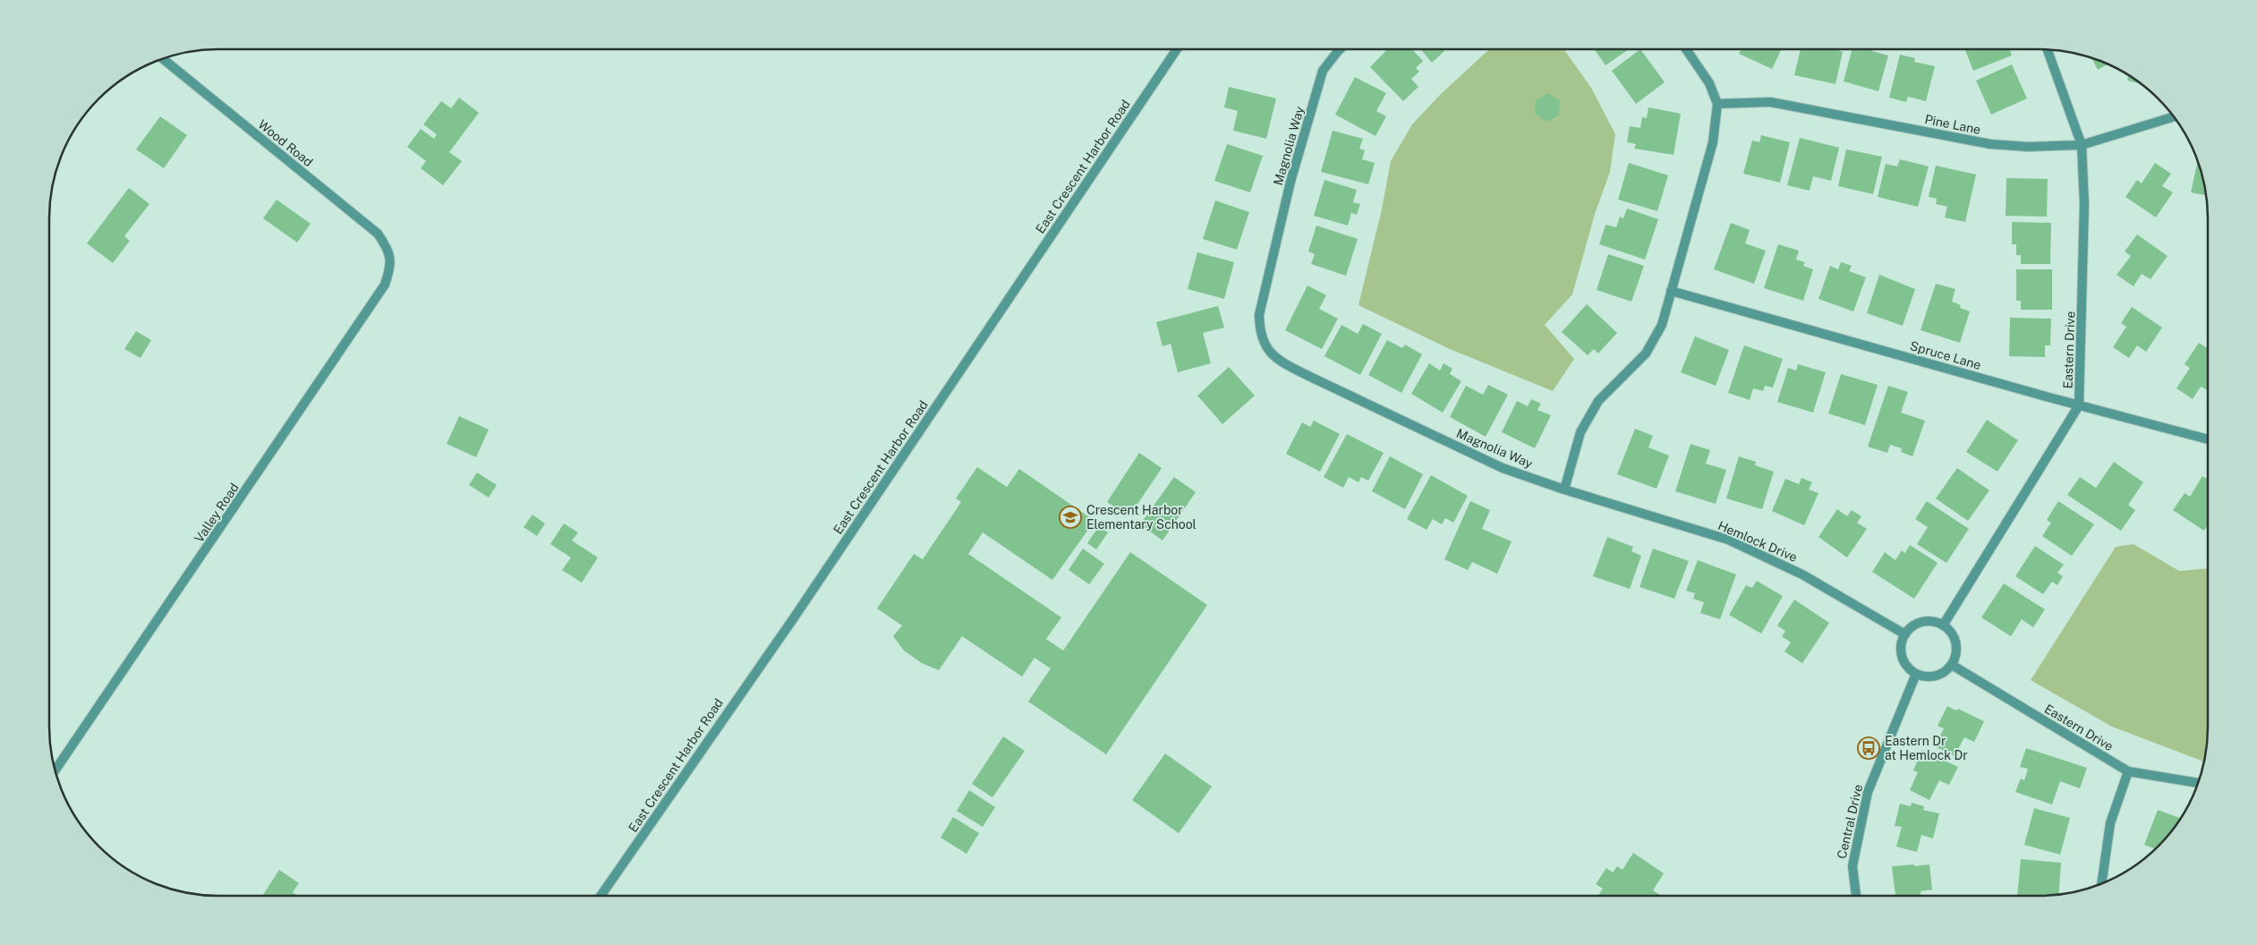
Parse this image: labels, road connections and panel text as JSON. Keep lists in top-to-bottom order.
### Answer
{
  "streets": {
    "street": [
      "Pine Lane",
      "Wood Road",
      "Magnolia Way",
      "East Crescent Harbor Road",
      "Eastern Drive",
      "Spruce Lane",
      "Valley Road",
      "Hemlock Drive",
      "Central Drive"
    ]
  },
  "crossings": [
    ["Pine Lane", "Eastern Drive"],
    ["Wood Road", "Valley Road"],
    ["Magnolia Way", "Hemlock Drive"],
    ["Eastern Drive", "Spruce Lane"],
    ["Eastern Drive", "Hemlock Drive"],
    ["Eastern Drive", "Central Drive"],
    ["Hemlock Drive", "Central Drive"]
  ],
  "places": {
    "school or university": ["Crescent Harbor Elementary School"],
    "bus stop": ["Eastern Dr at Hemlock Dr"]
  }
}
